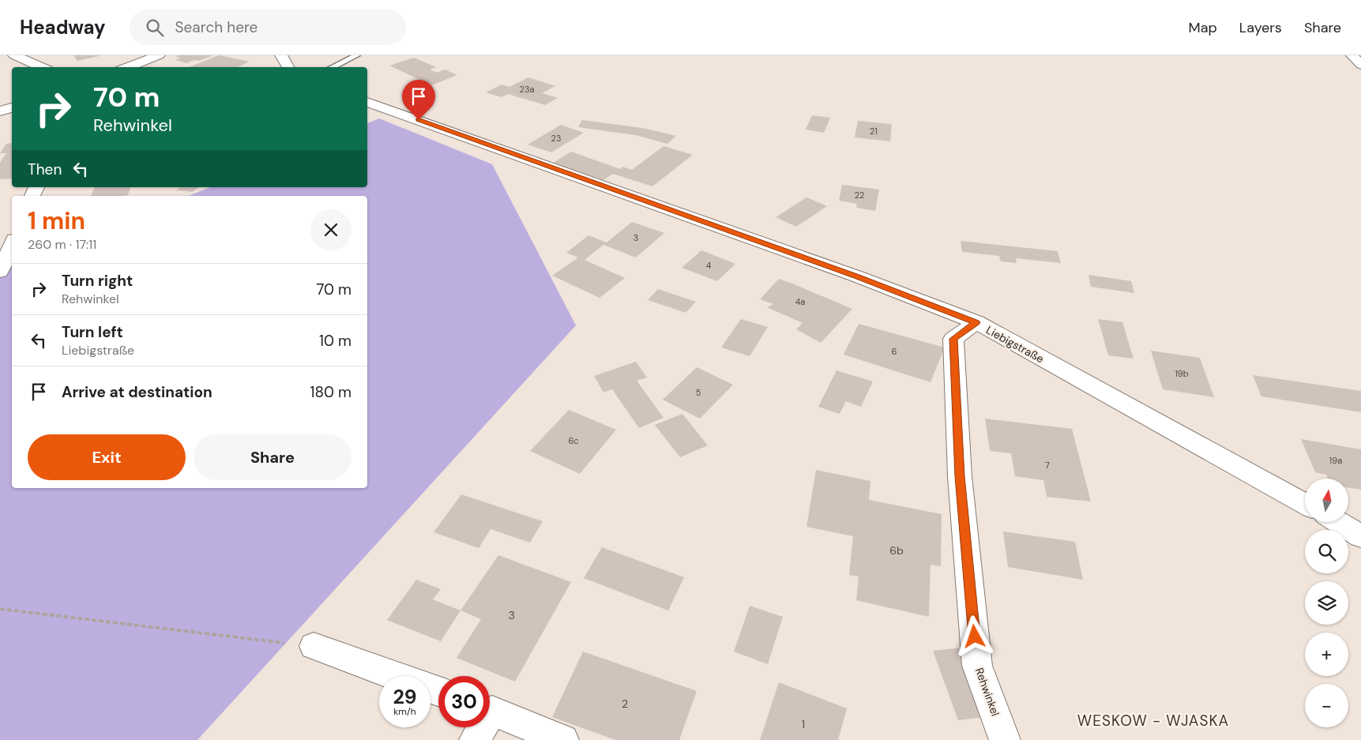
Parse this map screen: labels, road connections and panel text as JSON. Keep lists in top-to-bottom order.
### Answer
{
  "streets": {
    "street": ["Liebigstraße", "Rehwinkel"]
  },
  "crossings": [
    ["Liebigstraße", "Rehwinkel"]
  ],
  "districts": ["WESKOW - WJASKA"],
  "house_numbers": [
    "23a",
    "21",
    "23",
    "22",
    "3",
    "4",
    "4a",
    "6",
    "19b",
    "5",
    "6c",
    "19a",
    "7",
    "6b",
    "3",
    "2",
    "1"
  ],
  "north": "top",
  "page": {
    "header": "Headway",
    "search": "Search here",
    "nav": ["Map", "Layers", "Share"],
    "turn": ["70 m", "Rehwinkel"],
    "then": "Then",
    "heading": ["1 min", "260 m · 17:11"],
    "list": [
      {
        "name": "Turn right",
        "note": "Rehwinkel",
        "value": "70 m"
      },
      {
        "name": "Turn left",
        "note": "Liebigstraße",
        "value": "10 m"
      },
      {
        "name": "Arrive at destination",
        "value": "180 m"
      }
    ],
    "buttons": ["Exit", "Share"],
    "map_buttons": ["+", "−"],
    "speed": "29 km/h",
    "limit": "30"
  }
}
